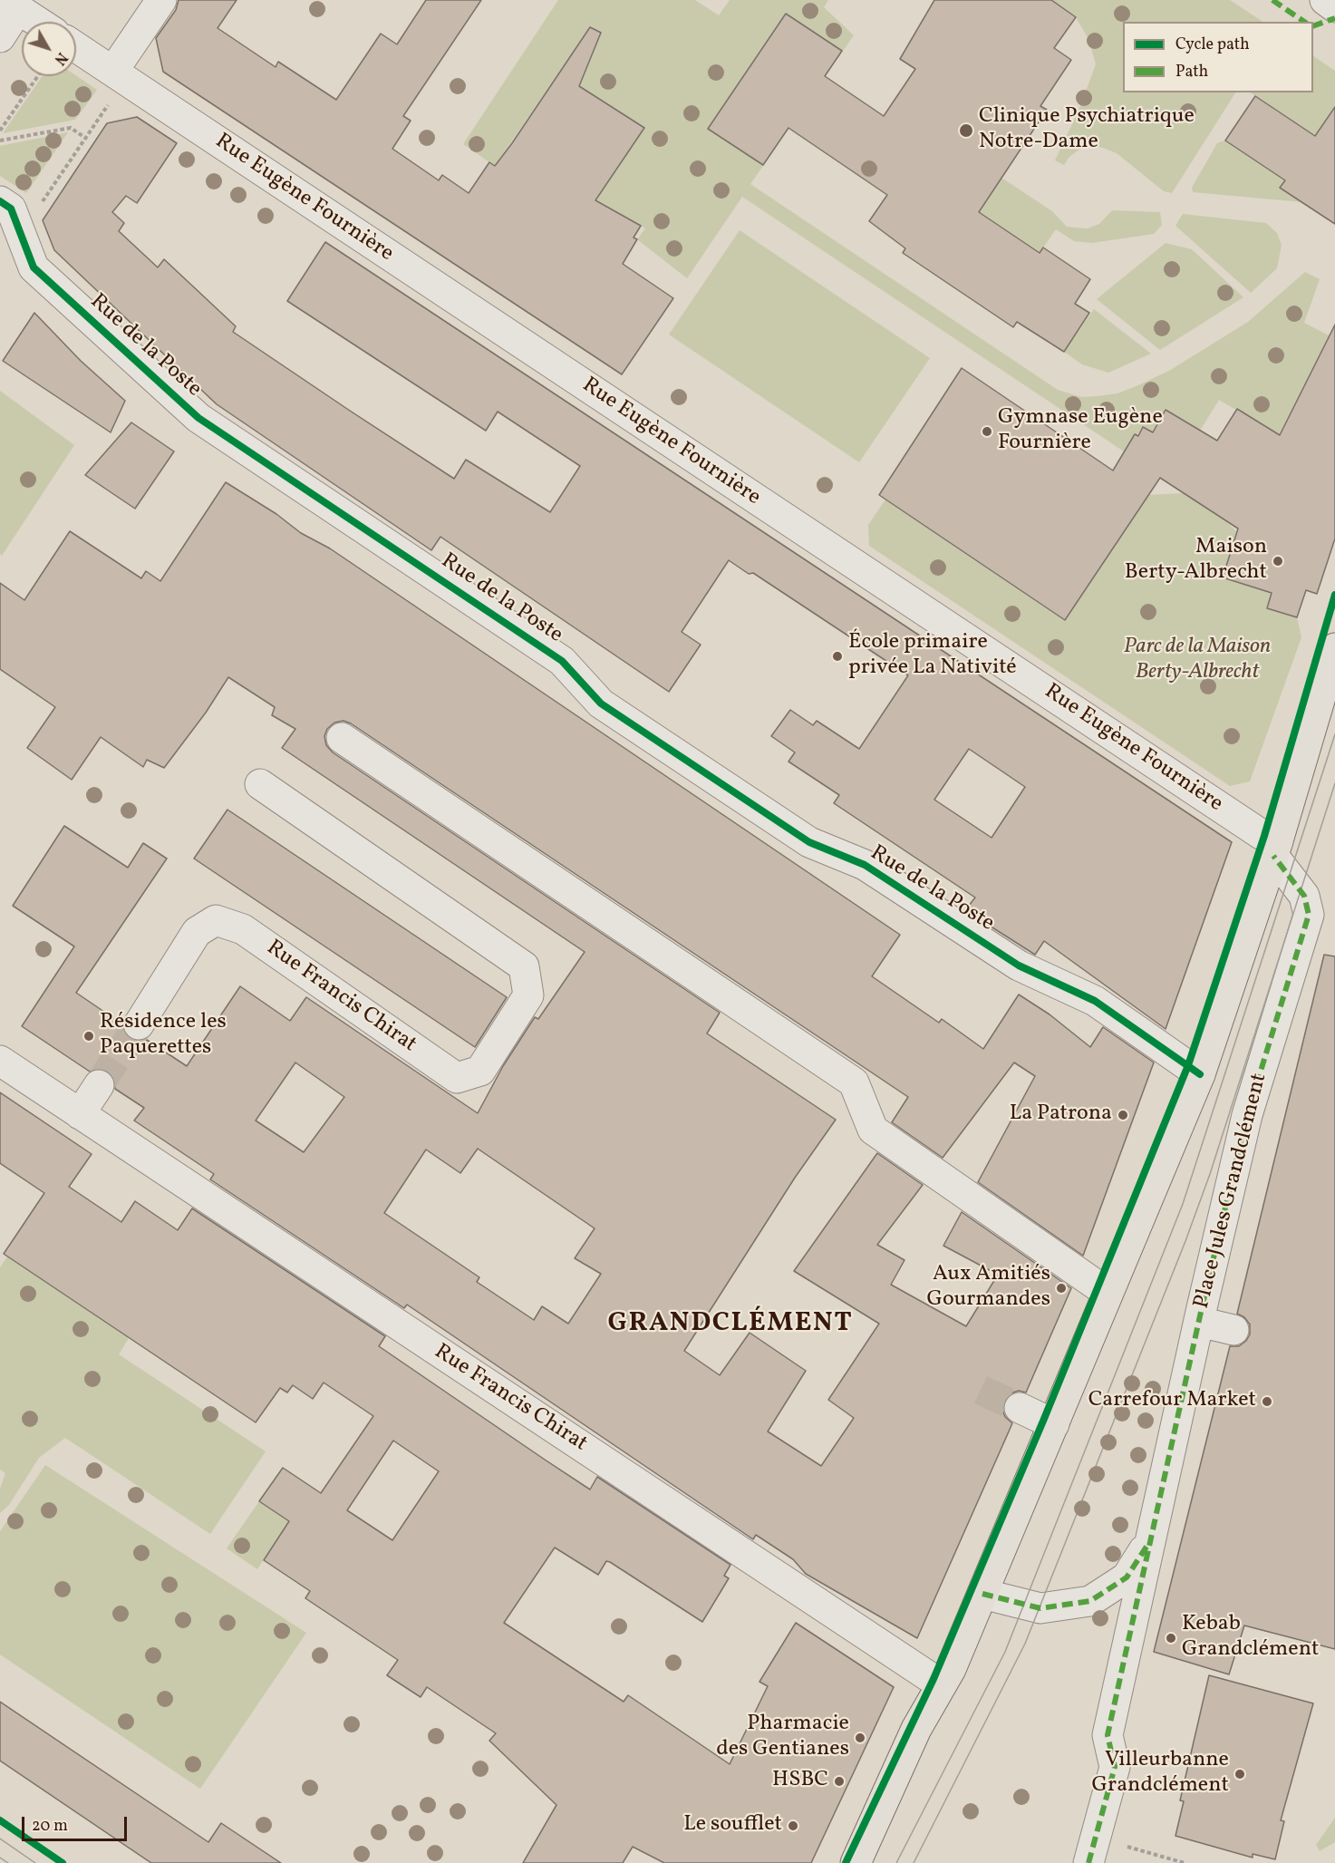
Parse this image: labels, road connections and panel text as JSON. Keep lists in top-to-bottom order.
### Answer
{
  "streets": {
    "street": [
      "Rue Eugène Fournière",
      "Rue de la Poste",
      "Rue Francis Chirat",
      "Place Jules Grandclément"
    ]
  },
  "crossings": [
    ["Rue Eugène Fournière", "Place Jules Grandclément"]
  ],
  "districts": ["GRANDCLÉMENT"],
  "parks": ["Parc de la Maison Berty-Albrecht"],
  "places": [
    "Clinique Psychiatrique Notre-Dame",
    "Gymnase Eugène Fournière",
    "Maison Berty-Albrecht",
    "École primaire privée La Nativité",
    "Résidence les Paquerettes",
    "La Patrona",
    "Aux Amitiés Gourmandes",
    "Carrefour Market",
    "Kebab Grandclément",
    "Pharmacie des Gentianes",
    "Villeurbanne Grandclément",
    "HSBC",
    "Le soufflet"
  ],
  "legend": ["Cycle path", "Path"],
  "scale_bar": "20 m",
  "north": "bottom right"
}
